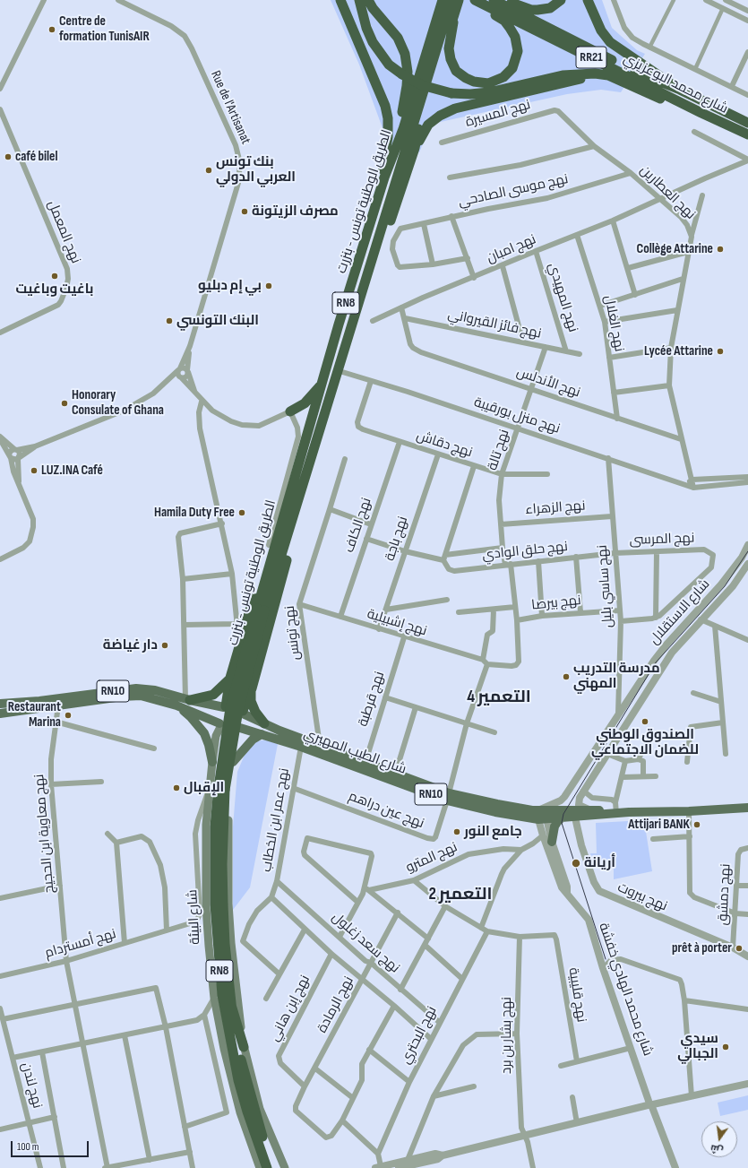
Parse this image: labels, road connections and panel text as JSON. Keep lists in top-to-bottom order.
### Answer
{
  "streets": {
    "highway": [
      "RR21",
      "شارع محمد البوعزيزي",
      "الطريق الوطنية تونس - بنزرت",
      "RN8"
    ],
    "main road": ["RN10", "شارع الطيب المهيري", "شارع البيئة"],
    "street": [
      "Rue de l'Artisanat",
      "نهج المسيرة",
      "نهج موسى الصادحي",
      "نهج العطارين",
      "نهج المعمل",
      "نهج امبان",
      "نهج المهيدي",
      "نهج الغلال",
      "نهج فائز القيرواني",
      "نهج الأندلس",
      "نهج منزل بورقيبة",
      "نهج دقاش",
      "نهج تالة",
      "نهج الزهراء",
      "نهج الكاف",
      "نهج باجة",
      "نهج المرسى",
      "نهج حلق الوادي",
      "نهج ساسي بليل",
      "نهج بيرصا",
      "شارع الاستقلال",
      "نهج إشبيلية",
      "نهج تونس",
      "نهج قرطبة",
      "نهج عين دراهم",
      "نهج عمر ابن الخطاب",
      "نهج معاوية ابن الحجيج",
      "نهج المترو",
      "نهج دمشق",
      "نهج بيروت",
      "نهج سعد زغلول",
      "نهج أمستردام",
      "شارع محمد الهادي خفشة",
      "نهج قليبية",
      "نهج الرمادة",
      "نهج إبن هاني",
      "نهج البحتري",
      "نهج بشار بن برد",
      "نهج لندن"
    ]
  },
  "crossings": [
    ["نهج المسيرة", "نهج العطارين"],
    ["نهج موسى الصادحي", "نهج العطارين"],
    ["نهج العطارين", "نهج امبان"],
    ["نهج العطارين", "نهج الأندلس"],
    ["نهج العطارين", "نهج منزل بورقيبة"],
    ["الطريق الوطنية تونس - بنزرت", "RN8"],
    ["الطريق الوطنية تونس - بنزرت", "نهج منزل بورقيبة"],
    ["الطريق الوطنية تونس - بنزرت", "شارع البيئة"],
    ["الطريق الوطنية تونس - بنزرت", "نهج أمستردام"],
    ["نهج امبان", "نهج المهيدي"],
    ["نهج امبان", "نهج الغلال"],
    ["نهج المهيدي", "نهج فائز القيرواني"],
    ["نهج الغلال", "نهج الأندلس"],
    ["نهج فائز القيرواني", "نهج الأندلس"],
    ["نهج فائز القيرواني", "نهج تالة"],
    ["نهج الأندلس", "نهج تالة"],
    ["نهج منزل بورقيبة", "نهج دقاش"],
    ["نهج منزل بورقيبة", "نهج تالة"],
    ["نهج منزل بورقيبة", "نهج ساسي بليل"],
    ["نهج دقاش", "نهج تالة"],
    ["نهج دقاش", "نهج الكاف"],
    ["نهج دقاش", "نهج باجة"],
    ["نهج تالة", "نهج الزهراء"],
    ["نهج تالة", "نهج حلق الوادي"],
    ["نهج تالة", "نهج بيرصا"],
    ["نهج تالة", "نهج إشبيلية"],
    ["نهج الزهراء", "نهج ساسي بليل"],
    ["نهج الكاف", "نهج إشبيلية"],
    ["نهج باجة", "نهج إشبيلية"],
    ["نهج المرسى", "نهج حلق الوادي"],
    ["نهج المرسى", "نهج ساسي بليل"],
    ["نهج حلق الوادي", "نهج ساسي بليل"],
    ["نهج ساسي بليل", "نهج بيرصا"],
    ["نهج ساسي بليل", "شارع الاستقلال"],
    ["شارع الاستقلال", "شارع الطيب المهيري"],
    ["شارع الاستقلال", "شارع محمد الهادي خفشة"],
    ["نهج إشبيلية", "نهج تونس"],
    ["نهج إشبيلية", "نهج قرطبة"],
    ["نهج تونس", "شارع الطيب المهيري"],
    ["RN10", "شارع الطيب المهيري"],
    ["RN10", "نهج معاوية ابن الحجيج"],
    ["RN10", "شارع البيئة"],
    ["نهج قرطبة", "شارع الطيب المهيري"],
    ["شارع الطيب المهيري", "نهج عين دراهم"],
    ["شارع الطيب المهيري", "نهج عمر ابن الخطاب"],
    ["شارع الطيب المهيري", "نهج بيروت"],
    ["شارع الطيب المهيري", "شارع البيئة"],
    ["شارع الطيب المهيري", "شارع محمد الهادي خفشة"],
    ["نهج عين دراهم", "نهج عمر ابن الخطاب"],
    ["نهج عمر ابن الخطاب", "نهج سعد زغلول"],
    ["نهج معاوية ابن الحجيج", "نهج أمستردام"],
    ["نهج دمشق", "نهج بيروت"],
    ["شارع البيئة", "نهج أمستردام"],
    ["نهج سعد زغلول", "نهج الرمادة"],
    ["نهج سعد زغلول", "نهج البحتري"],
    ["نهج قليبية", "نهج بشار بن برد"],
    ["نهج الرمادة", "نهج إبن هاني"]
  ],
  "districts": ["التعمير 4", "التعمير 2"],
  "places": [
    "Centre de formation TunisAIR",
    "café bilel",
    "بنك تونس العربي الدولي",
    "مصرف الزيتونة",
    "Collège Attarine",
    "باغيت وباغيت",
    "بي إم دبليو",
    "البنك التونسي",
    "Lycée Attarine",
    "Honorary Consulate of Ghana",
    "LUZ.INA Café",
    "Hamila Duty Free",
    "دار غياضة",
    "مدرسة التدريب المهني",
    "Restaurant Marina",
    "الصندوق الوطني للضمان الاجتماعي",
    "الإقبال",
    "Attijari BANK",
    "جامع النور",
    "أريانة",
    "prêt à porter",
    "سيدي الجبالي"
  ],
  "scale_bar": "100 m",
  "north": "bottom"
}
